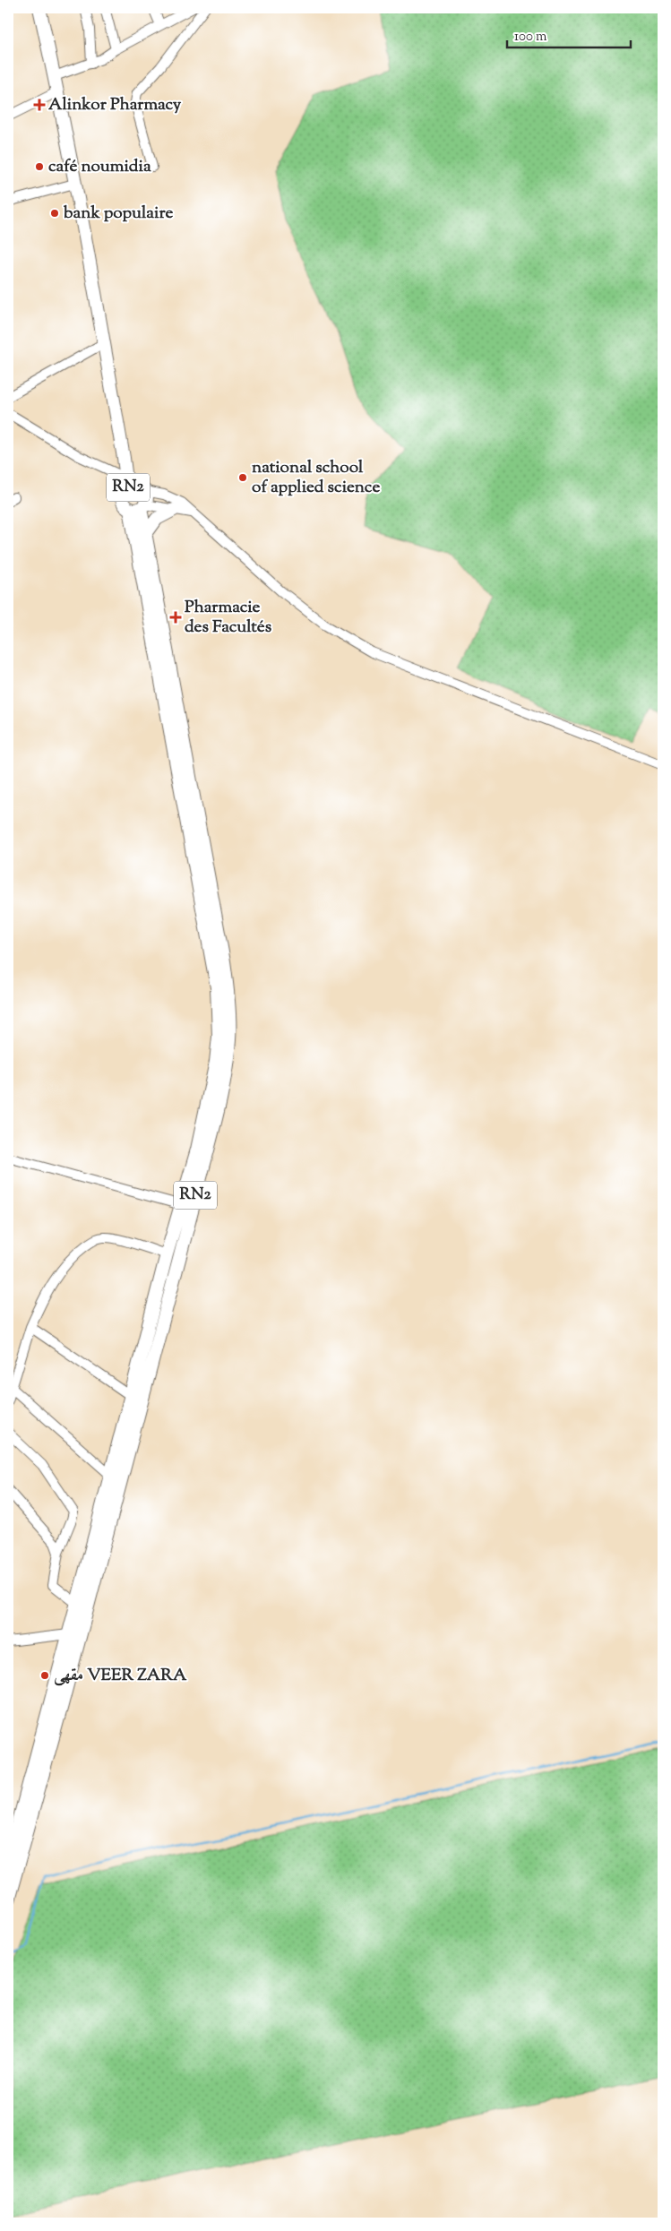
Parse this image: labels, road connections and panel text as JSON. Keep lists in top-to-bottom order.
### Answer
{
  "streets": {
    "highway": ["RN2"]
  },
  "places": {
    "health": ["Alinkor Pharmacy", "Pharmacie des Facultés"],
    "other": [
      "café noumidia",
      "bank populaire",
      "national school of applied science",
      "مقهى VEER ZARA"
    ]
  },
  "scale_bar": "100 m"
}
